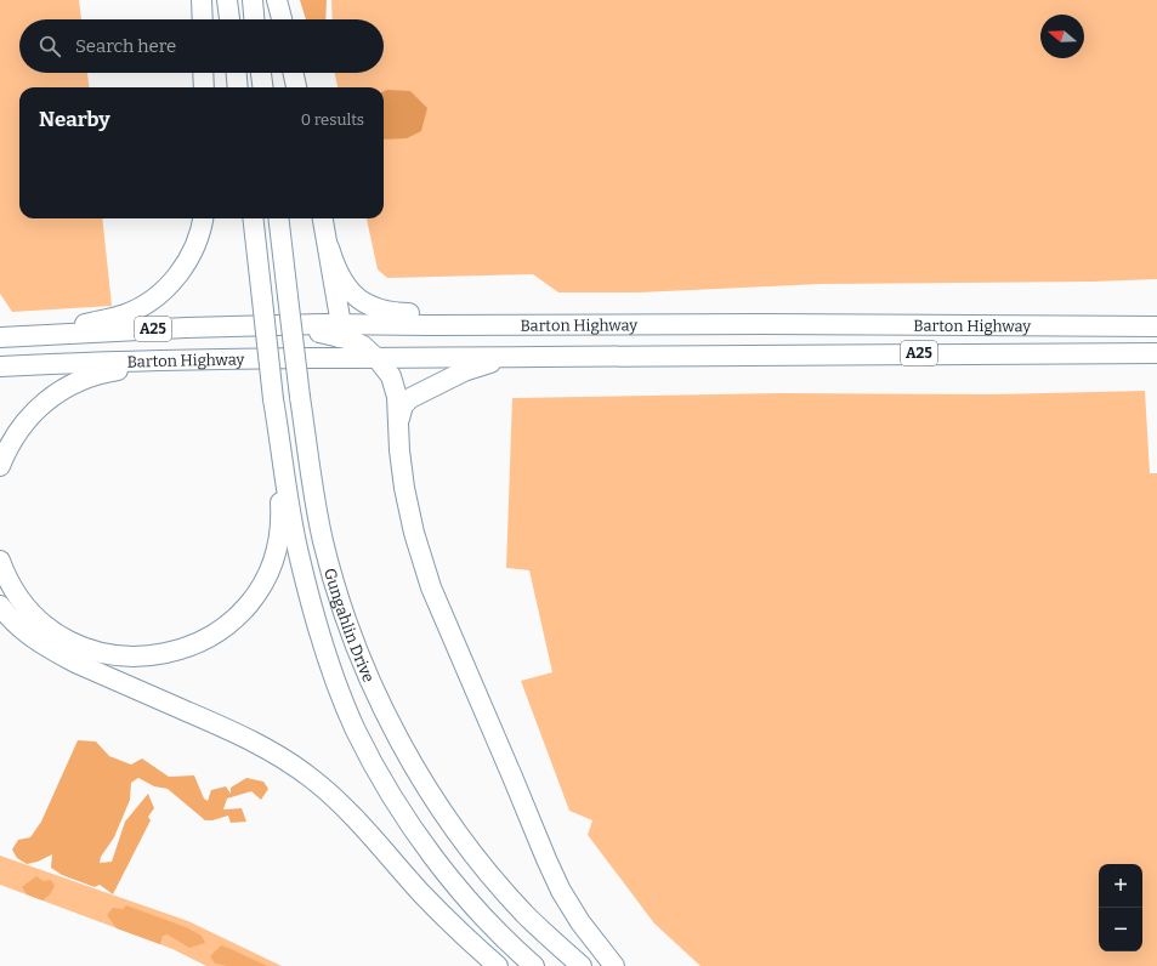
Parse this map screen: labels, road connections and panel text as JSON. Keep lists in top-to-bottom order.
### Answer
{
  "streets": {
    "highway": ["Barton Highway", "A25", "Gungahlin Drive"]
  },
  "north": "left",
  "page": {
    "search": "Search here",
    "heading": ["Nearby", "0 results"],
    "map_buttons": ["+", "−"]
  }
}
